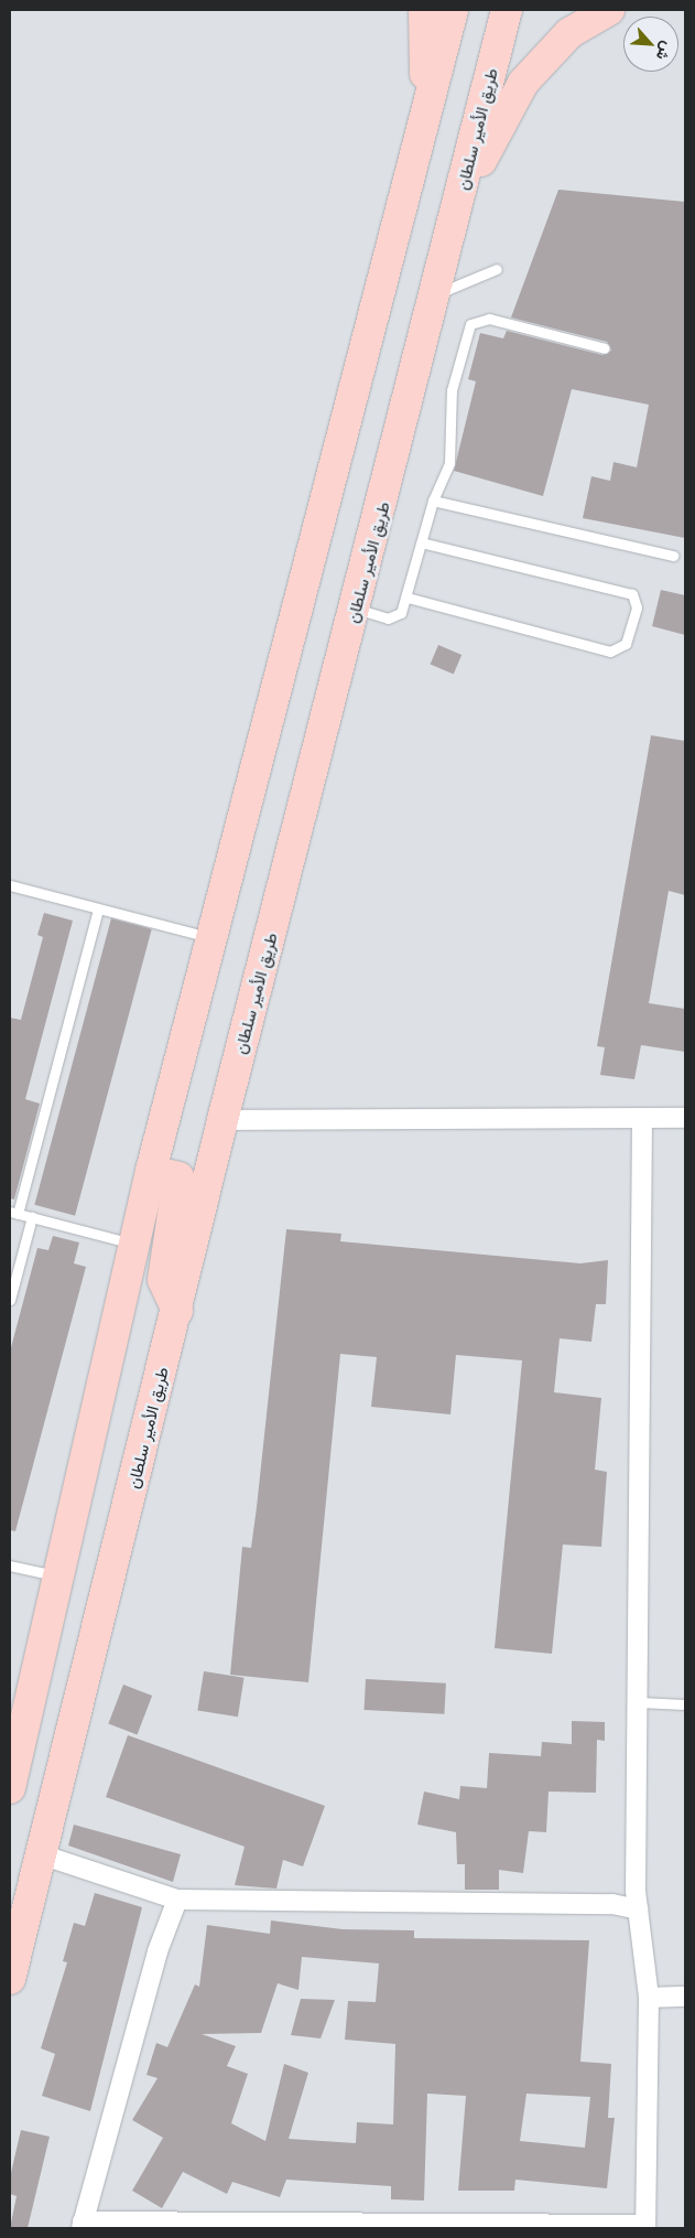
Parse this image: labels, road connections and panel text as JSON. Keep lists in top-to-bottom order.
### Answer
{
  "streets": {
    "main road": ["طريق الأمير سلطان"]
  },
  "north": "bottom right"
}
